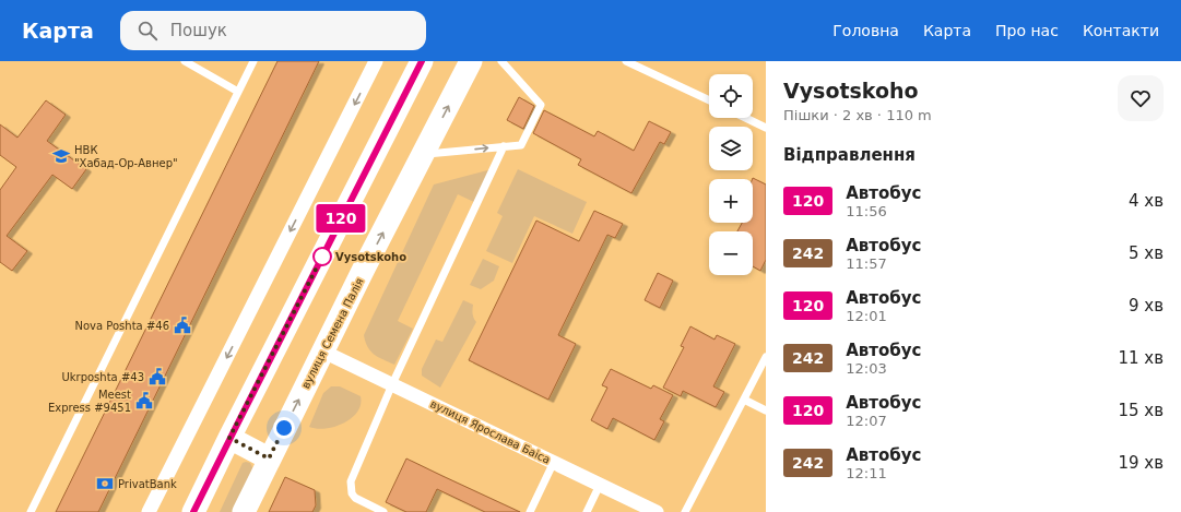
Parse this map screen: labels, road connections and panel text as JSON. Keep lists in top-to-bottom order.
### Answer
{
  "streets": {
    "main road": ["вулиця Семена Палія"],
    "street": ["вулиця Ярослава Баіса"]
  },
  "crossings": [
    ["вулиця Семена Палія", "вулиця Ярослава Баіса"]
  ],
  "places": {
    "school or university": ["НВК \"Хабад-Ор-Авнер\""],
    "other": ["Vysotskoho"],
    "public building": ["Nova Poshta #46", "Ukrposhta #43", "Meest Express #9451"],
    "bank": ["PrivatBank"]
  },
  "lines": ["bus line 120"],
  "page": {
    "header": "Карта",
    "search": "Пошук",
    "nav": [
      "Головна",
      "Карта",
      "Про нас",
      "Контакти"
    ],
    "on_map": "120",
    "heading": [
      ["Vysotskoho", "Пішки · 2 хв · 110 m"],
      "Відправлення"
    ],
    "map_buttons": ["+", "−"],
    "list": [
      {
        "mark": "120",
        "name": "Автобус",
        "note": "11:56",
        "value": "4 хв"
      },
      {
        "mark": "242",
        "name": "Автобус",
        "note": "11:57",
        "value": "5 хв"
      },
      {
        "mark": "120",
        "name": "Автобус",
        "note": "12:01",
        "value": "9 хв"
      },
      {
        "mark": "242",
        "name": "Автобус",
        "note": "12:03",
        "value": "11 хв"
      },
      {
        "mark": "120",
        "name": "Автобус",
        "note": "12:07",
        "value": "15 хв"
      },
      {
        "mark": "242",
        "name": "Автобус",
        "note": "12:11",
        "value": "19 хв"
      }
    ]
  }
}
